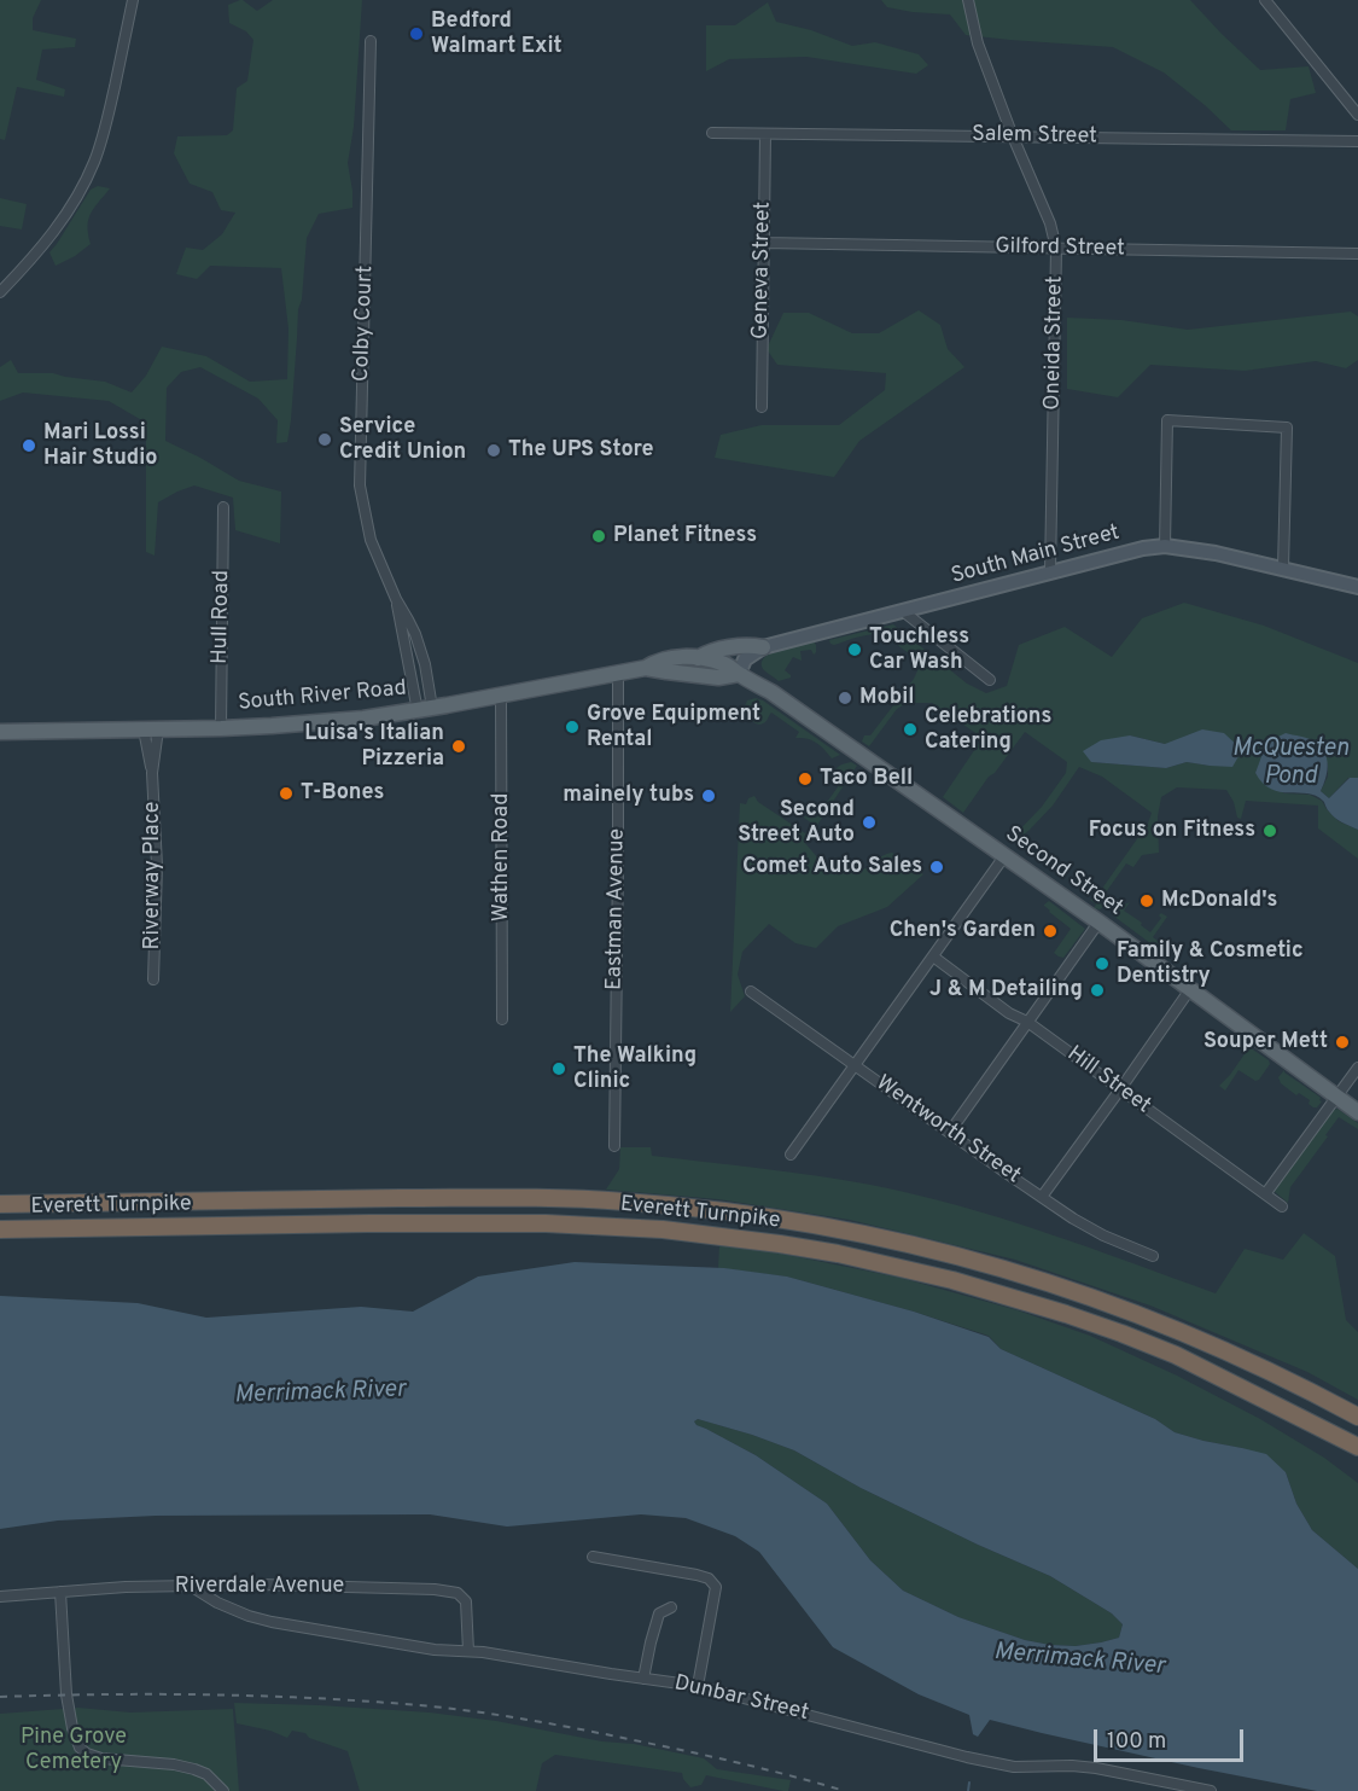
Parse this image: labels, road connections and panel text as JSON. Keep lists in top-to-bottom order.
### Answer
{
  "streets": {
    "highway": ["Everett Turnpike"],
    "main road": ["South Main Street", "South River Road", "Second Street"],
    "street": [
      "Salem Street",
      "Gilford Street",
      "Geneva Street",
      "Colby Court",
      "Oneida Street",
      "Hull Road",
      "Wathen Road",
      "Riverway Place",
      "Eastman Avenue",
      "Hill Street",
      "Wentworth Street",
      "Riverdale Avenue",
      "Dunbar Street"
    ]
  },
  "crossings": [
    ["Salem Street", "Geneva Street"],
    ["Salem Street", "Oneida Street"],
    ["Gilford Street", "Geneva Street"],
    ["Gilford Street", "Oneida Street"],
    ["Colby Court", "South River Road"],
    ["Oneida Street", "South Main Street"],
    ["Hull Road", "South River Road"],
    ["South River Road", "Wathen Road"],
    ["South River Road", "Second Street"],
    ["South River Road", "Riverway Place"],
    ["South River Road", "Eastman Avenue"],
    ["Riverdale Avenue", "Dunbar Street"]
  ],
  "water": ["McQuesten Pond", "Merrimack River"],
  "parks": ["Pine Grove Cemetery"],
  "places": [
    "Bedford Walmart Exit",
    "Service Credit Union",
    "Mari Lossi Hair Studio",
    "The UPS Store",
    "Planet Fitness",
    "Touchless Car Wash",
    "Mobil",
    "Grove Equipment Rental",
    "Celebrations Catering",
    "Luisa's Italian Pizzeria",
    "Taco Bell",
    "T-Bones",
    "mainely tubs",
    "Second Street Auto",
    "Focus on Fitness",
    "Comet Auto Sales",
    "McDonald's",
    "Chen's Garden",
    "Family & Cosmetic Dentistry",
    "J & M Detailing",
    "Souper Mett",
    "The Walking Clinic"
  ],
  "scale_bar": "100 m"
}
